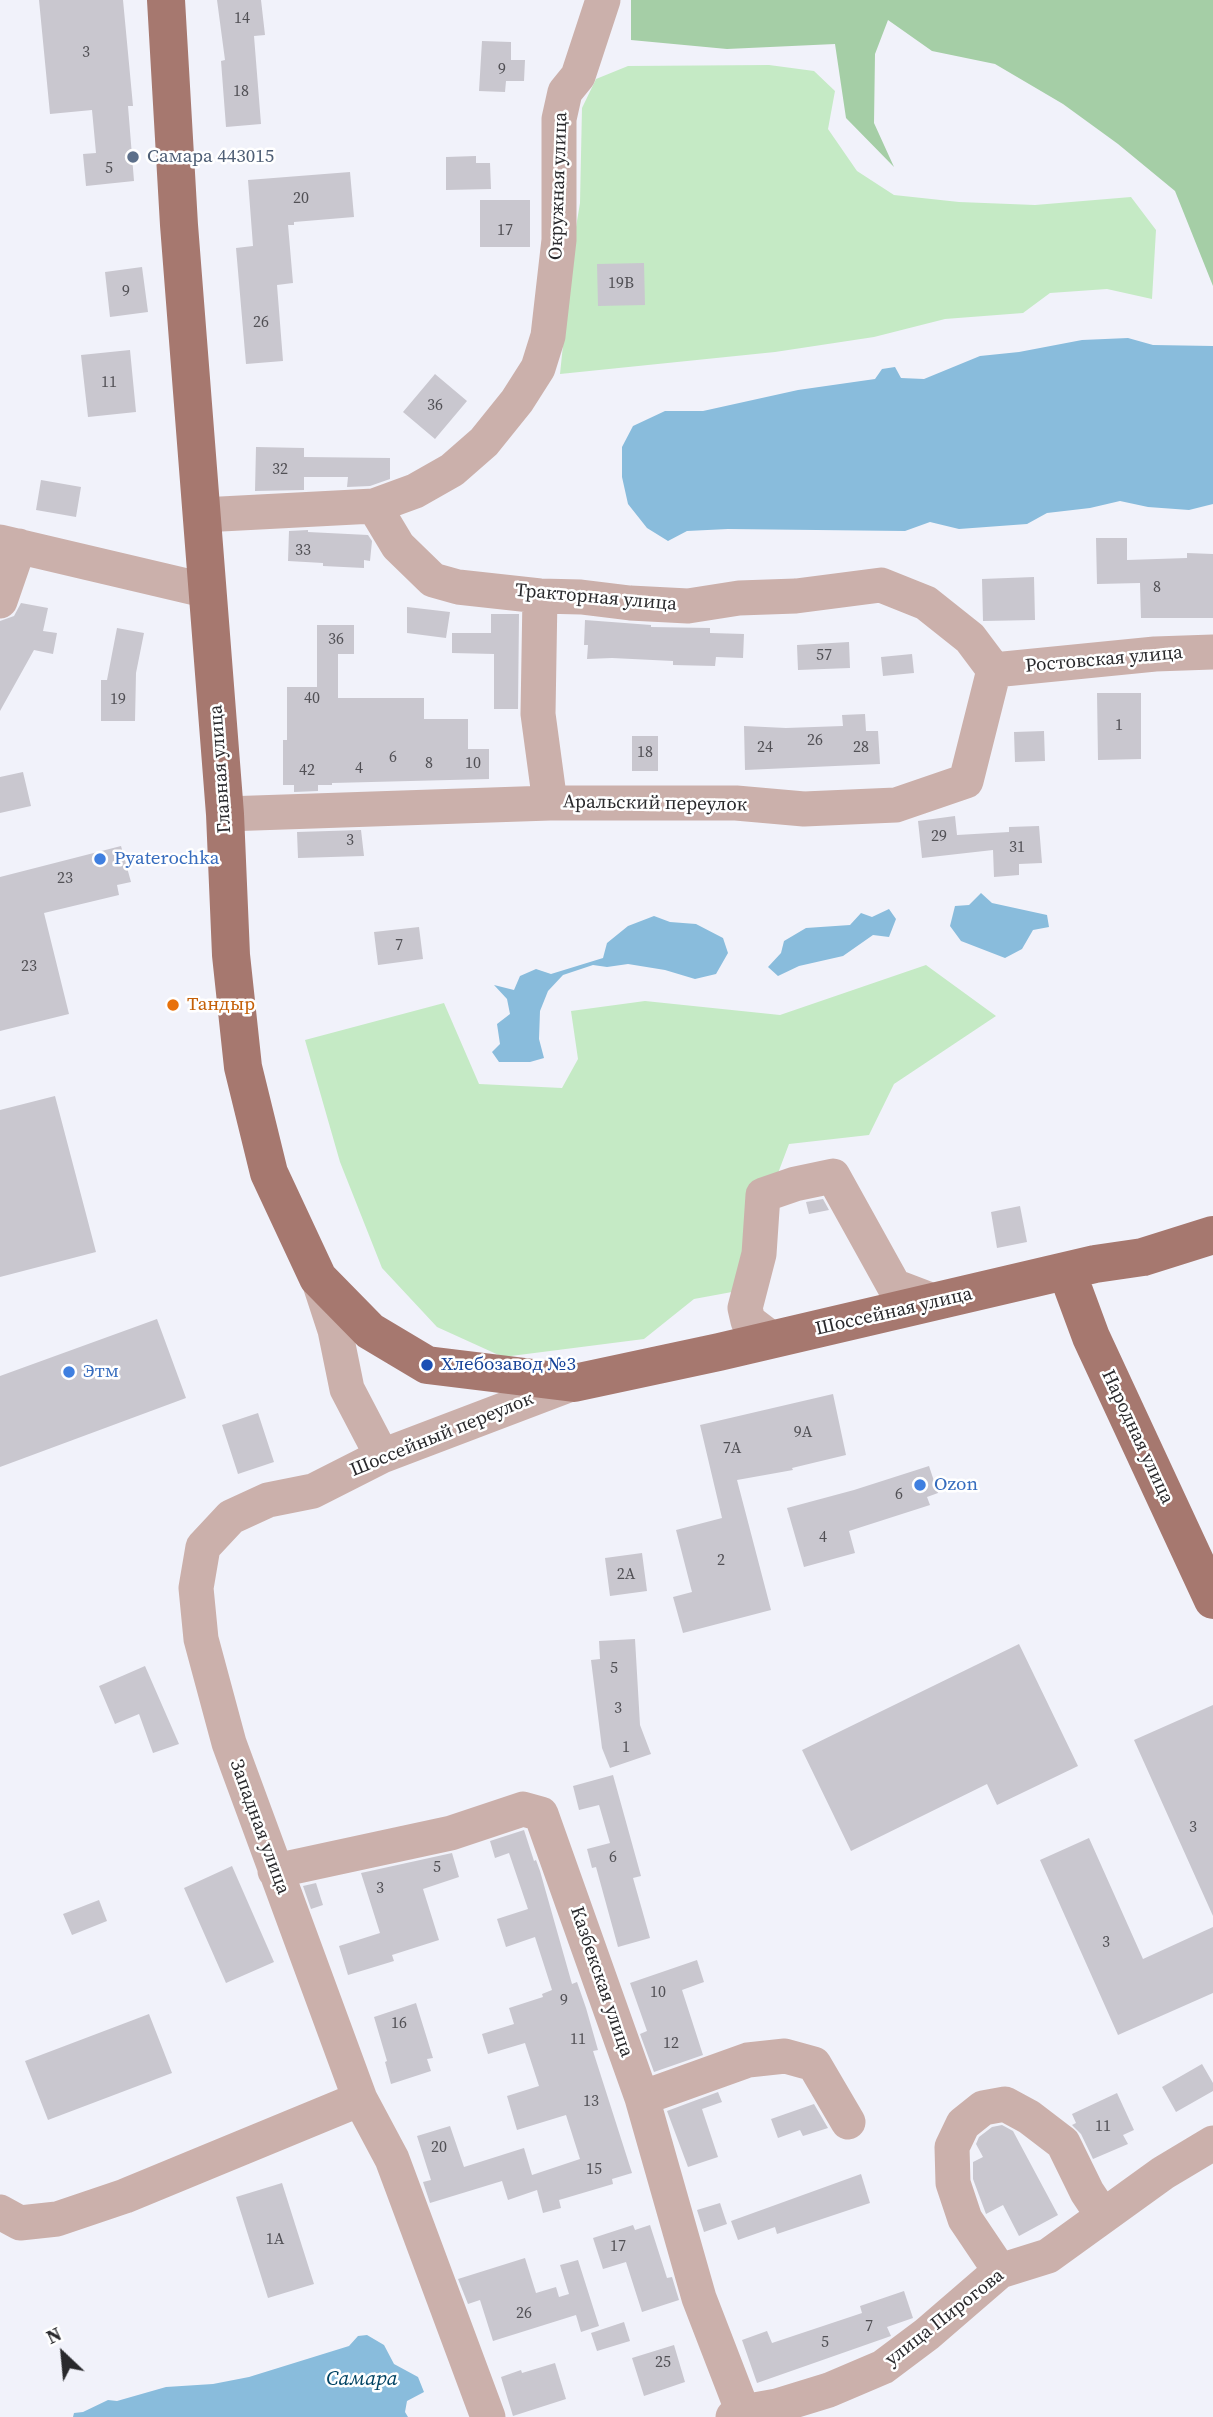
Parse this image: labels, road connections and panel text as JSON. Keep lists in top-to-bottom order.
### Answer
{
  "streets": {
    "main road": ["Главная улица", "Шоссейная улица", "Народная улица"],
    "street": [
      "Окружная улица",
      "Тракторная улица",
      "Ростовская улица",
      "Аральский переулок",
      "Шоссейный переулок",
      "Западная улица",
      "Казбекская улица",
      "улица Пирогова"
    ]
  },
  "crossings": [
    ["Окружная улица", "Тракторная улица"],
    ["Тракторная улица", "Ростовская улица"],
    ["Тракторная улица", "Аральский переулок"],
    ["Ростовская улица", "Аральский переулок"],
    ["Главная улица", "Аральский переулок"],
    ["Главная улица", "Шоссейная улица"],
    ["Главная улица", "Шоссейный переулок"],
    ["Шоссейная улица", "Шоссейный переулок"],
    ["Шоссейная улица", "Народная улица"],
    ["Шоссейный переулок", "Западная улица"],
    ["Западная улица", "Казбекская улица"],
    ["Казбекская улица", "улица Пирогова"]
  ],
  "water": ["Самара"],
  "places": [
    "Самара 443015",
    "Pyaterochka",
    "Тандыр",
    "Хлебозавод №3",
    "Этм",
    "Ozon"
  ],
  "house_numbers": [
    "14",
    "3",
    "9",
    "18",
    "5",
    "20",
    "17",
    "19В",
    "9",
    "26",
    "11",
    "36",
    "32",
    "33",
    "8",
    "36",
    "57",
    "40",
    "19",
    "1",
    "26",
    "24",
    "28",
    "18",
    "6",
    "8",
    "10",
    "4",
    "42",
    "29",
    "3",
    "31",
    "23",
    "7",
    "23",
    "9А",
    "7А",
    "6",
    "4",
    "2",
    "2А",
    "5",
    "3",
    "1",
    "3",
    "6",
    "5",
    "3",
    "3",
    "10",
    "9",
    "16",
    "11",
    "12",
    "13",
    "11",
    "20",
    "15",
    "1А",
    "17",
    "26",
    "7",
    "5",
    "25"
  ],
  "north": "top left"
}
